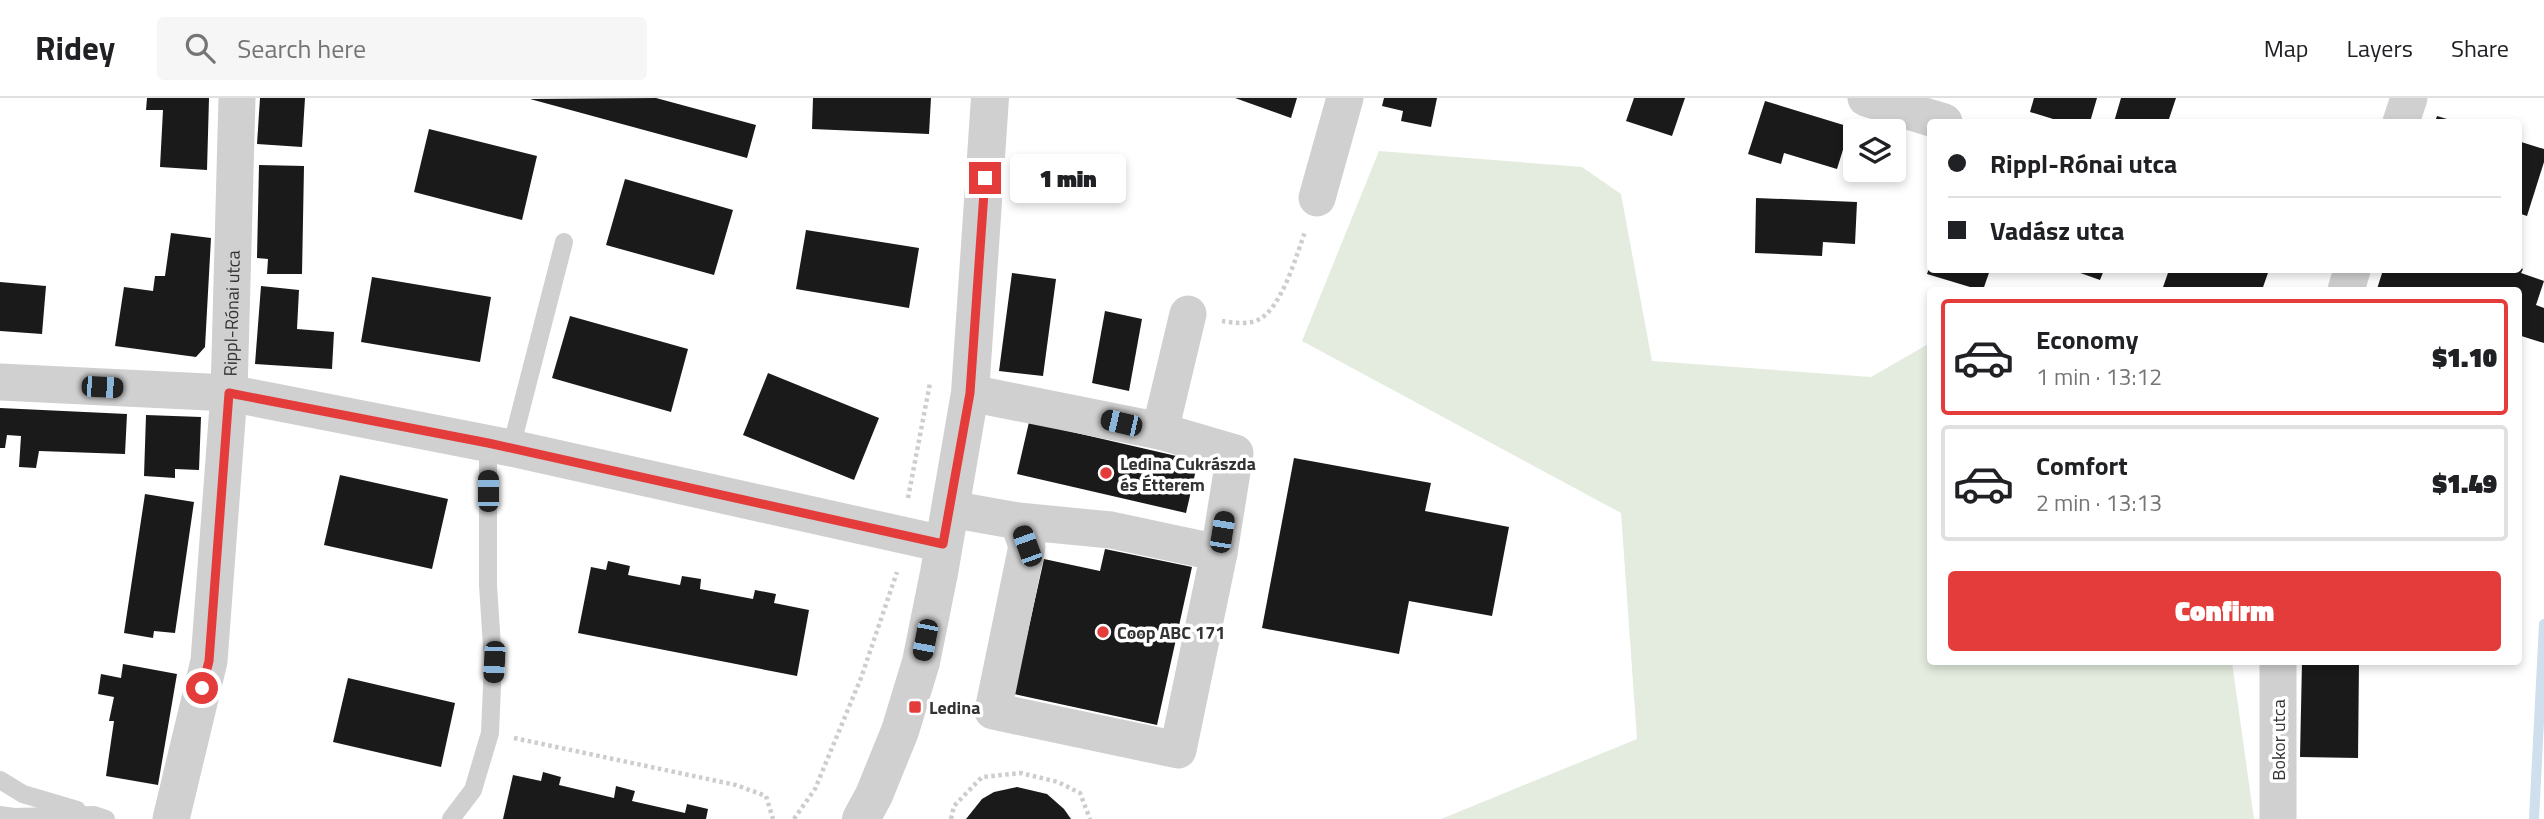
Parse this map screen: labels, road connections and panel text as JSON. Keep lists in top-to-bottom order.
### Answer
{
  "streets": {
    "street": ["Rippl-Rónai utca", "Bokor utca"]
  },
  "places": {
    "other": ["Ledina Cukrászda és Étterem", "Coop ABC 171"],
    "transit": ["Ledina"]
  },
  "page": {
    "header": "Ridey",
    "search": "Search here",
    "nav": ["Map", "Layers", "Share"],
    "banner": ["Rippl-Rónai utca", "Vadász utca"],
    "bubble": "1 min",
    "list": [
      {
        "name": "Economy",
        "note": "1 min · 13:12",
        "value": "$1.10"
      },
      {
        "name": "Comfort",
        "note": "2 min · 13:13",
        "value": "$1.49"
      }
    ],
    "buttons": "Confirm"
  }
}
